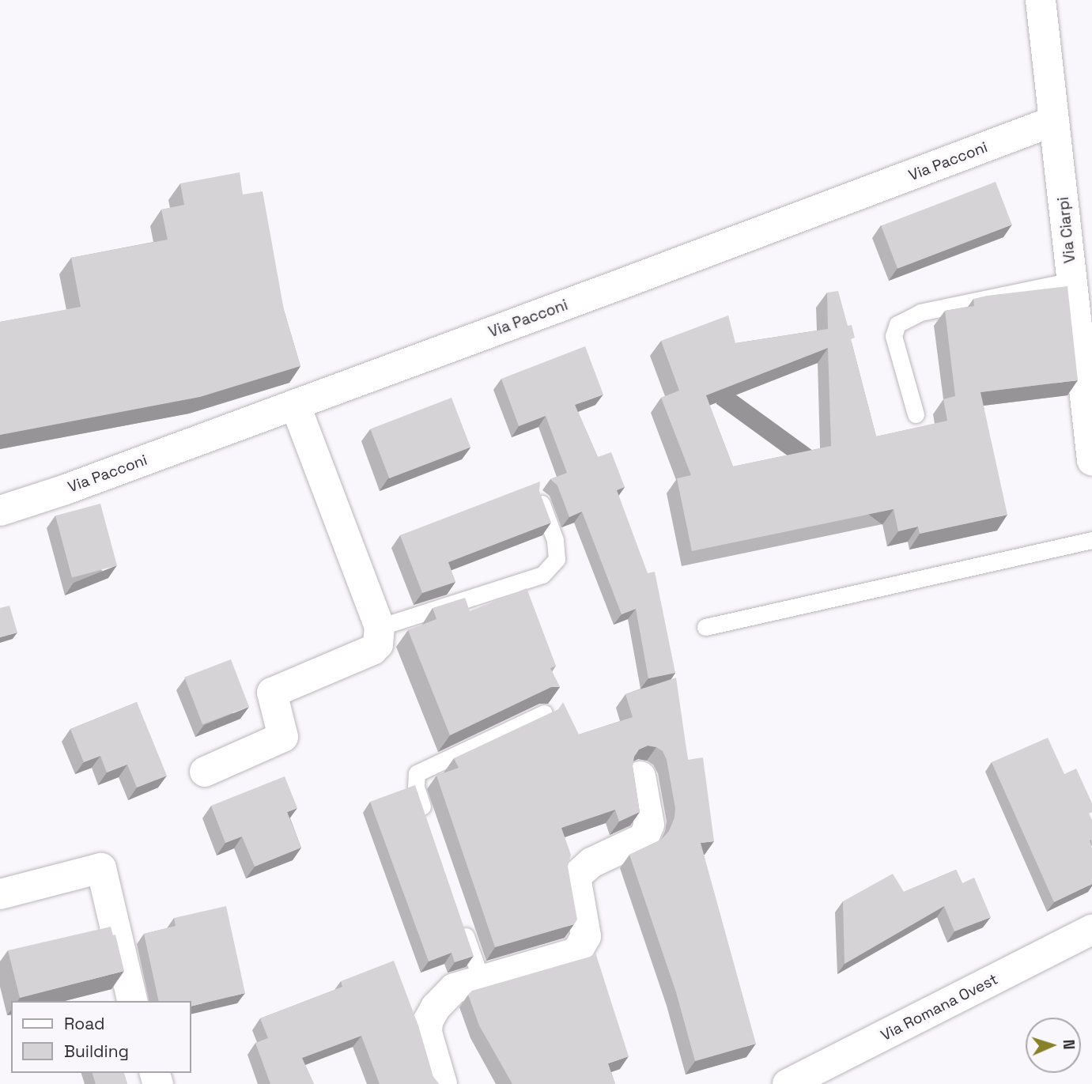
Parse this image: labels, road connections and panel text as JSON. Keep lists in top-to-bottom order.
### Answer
{
  "streets": {
    "street": ["Via Pacconi", "Via Ciarpi", "Via Romana Ovest"]
  },
  "crossings": [
    ["Via Pacconi", "Via Ciarpi"]
  ],
  "legend": ["Road", "Building"],
  "north": "right"
}
